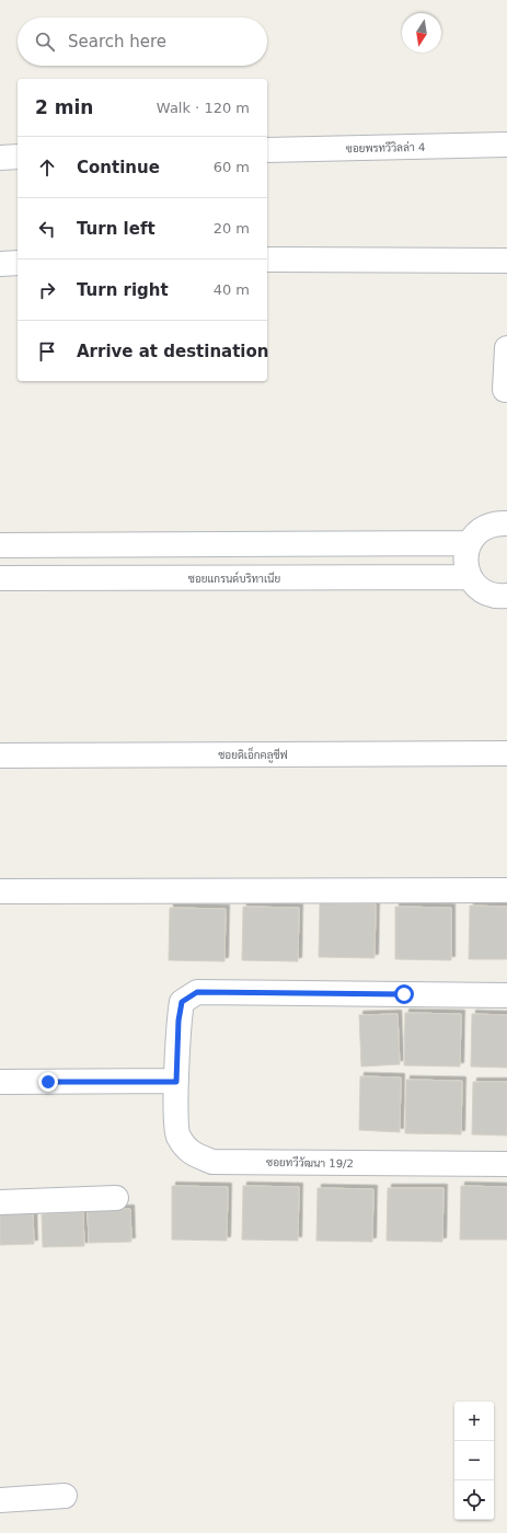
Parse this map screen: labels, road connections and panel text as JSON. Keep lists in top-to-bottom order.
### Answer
{
  "streets": {
    "street": [
      "ซอยพรทวีวิลล่า 4",
      "ซอยแกรนด์บริทาเนีย",
      "ซอยดิเอ็กคลูซีฟ",
      "ซอยทวีวัฒนา 19/2"
    ]
  },
  "north": "bottom",
  "page": {
    "search": "Search here",
    "heading": ["2 min", "Walk · 120 m"],
    "list": [
      ["Continue", "60 m"],
      ["Turn left", "20 m"],
      ["Turn right", "40 m"],
      "Arrive at destination"
    ],
    "map_buttons": ["+", "−"]
  }
}
